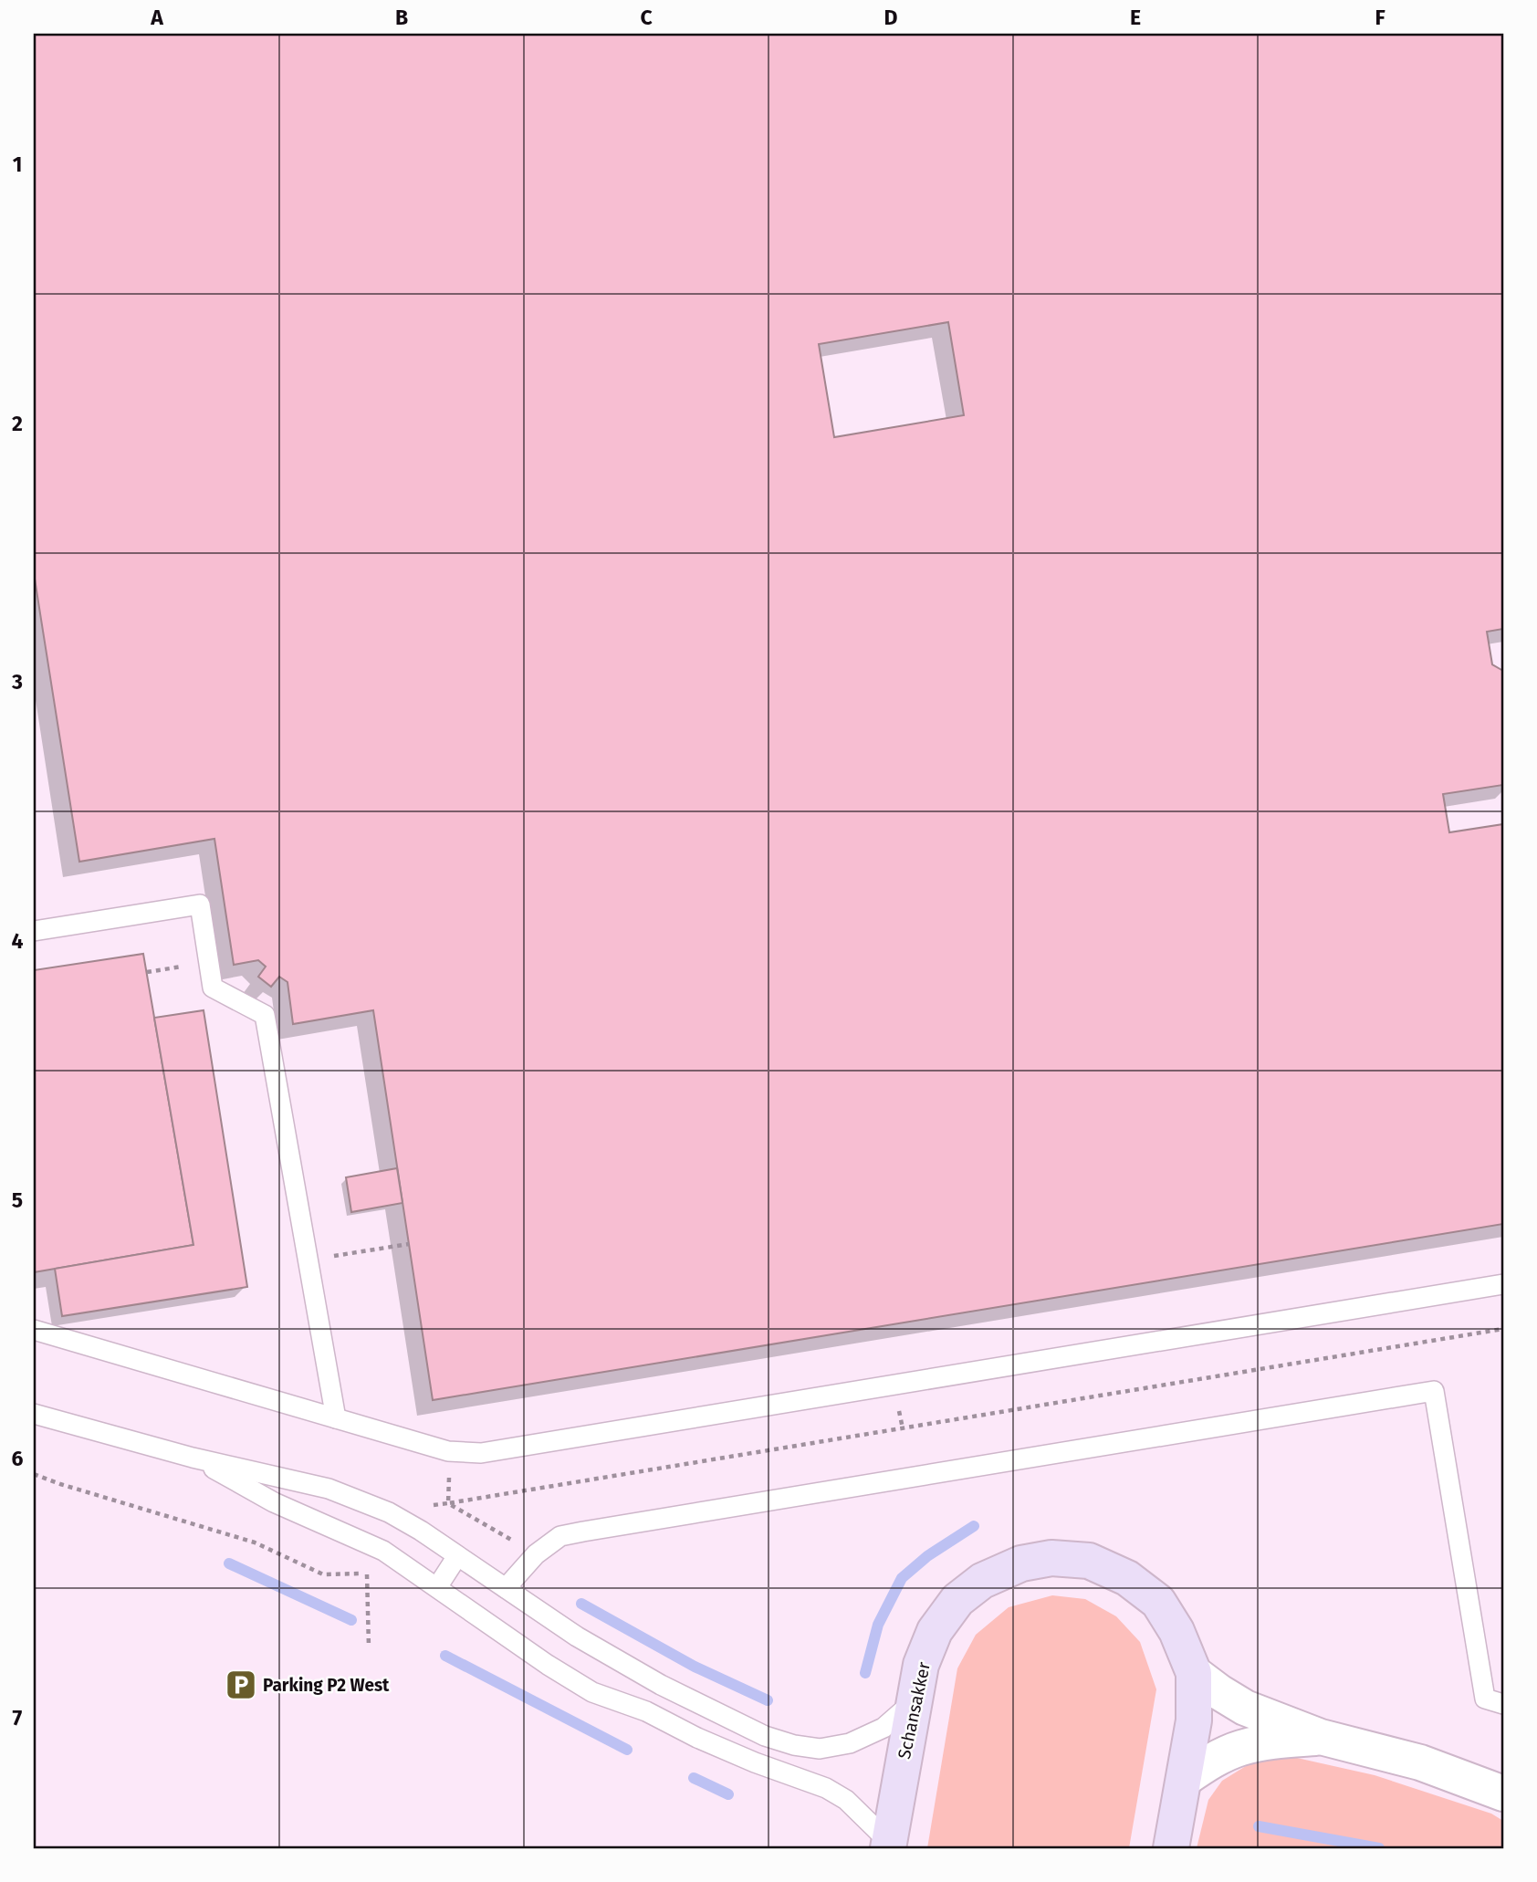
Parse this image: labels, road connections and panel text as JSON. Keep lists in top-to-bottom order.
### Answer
{
  "streets": {
    "street": ["Schansakker"]
  },
  "places": {
    "parking": ["Parking P2 West"]
  },
  "grid": {
    "columns": [
      "A",
      "B",
      "C",
      "D",
      "E",
      "F"
    ],
    "rows": [
      "1",
      "2",
      "3",
      "4",
      "5",
      "6",
      "7"
    ]
  }
}
